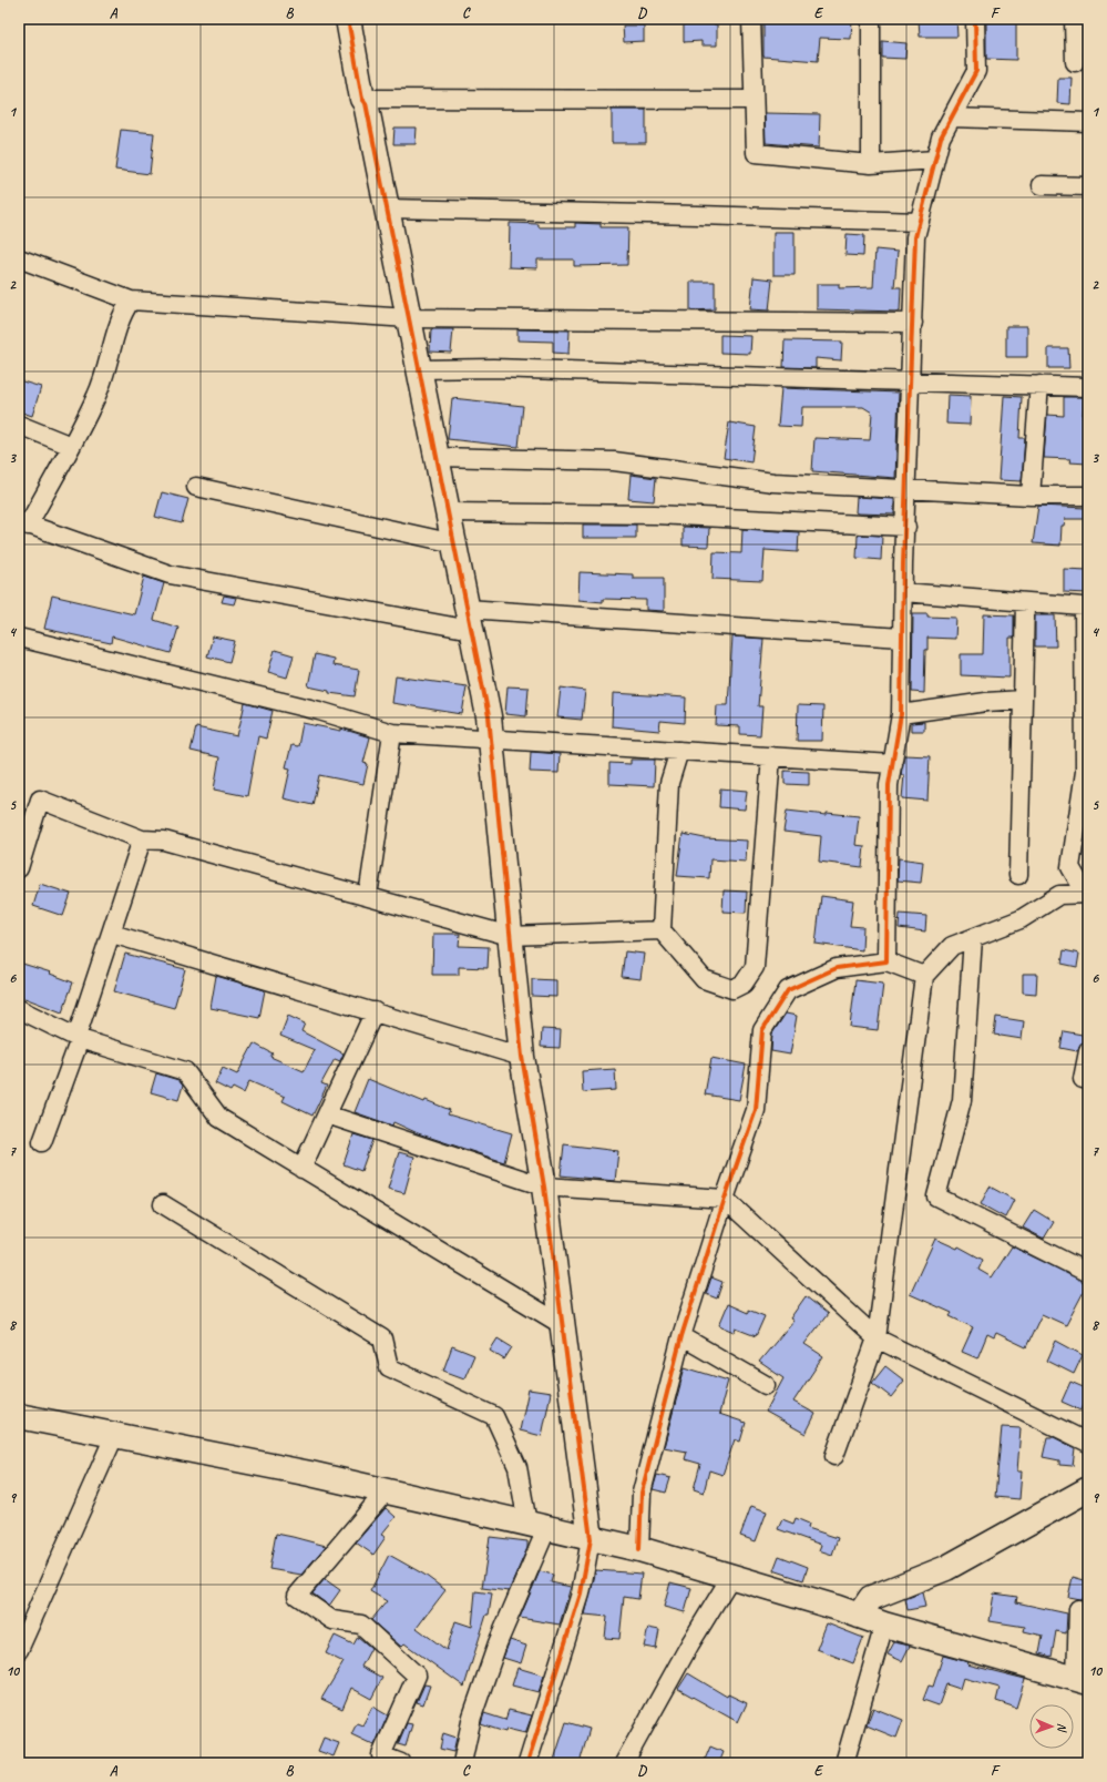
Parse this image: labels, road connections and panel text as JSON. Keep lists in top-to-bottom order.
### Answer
{
  "north": "right",
  "grid": {
    "columns": [
      "A",
      "B",
      "C",
      "D",
      "E",
      "F"
    ],
    "rows": [
      "1",
      "2",
      "3",
      "4",
      "5",
      "6",
      "7",
      "8",
      "9",
      "10"
    ]
  }
}
